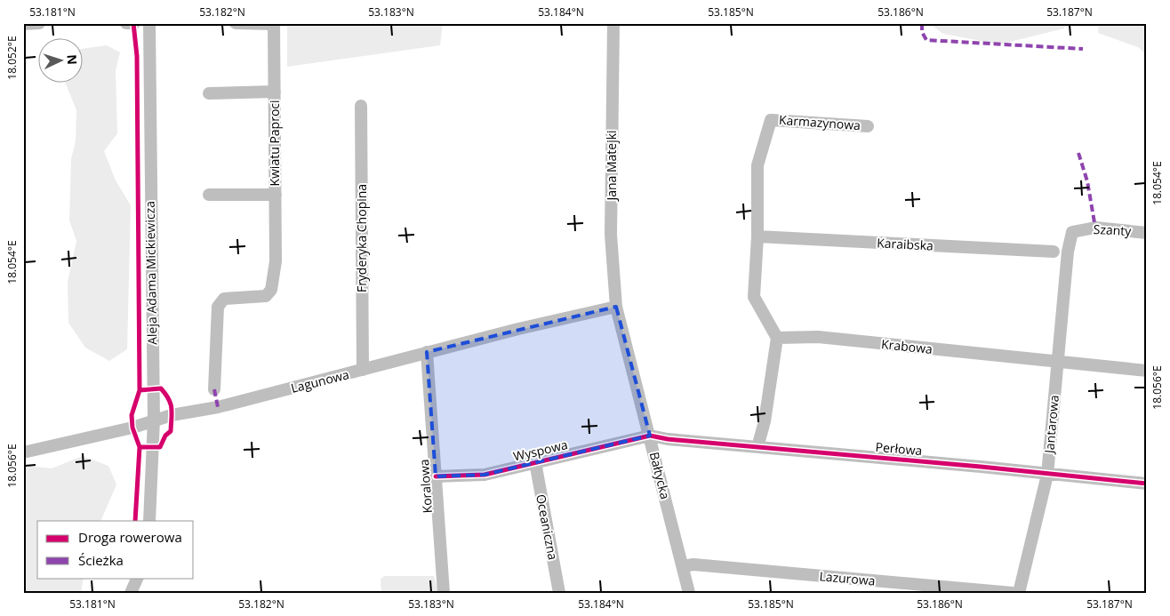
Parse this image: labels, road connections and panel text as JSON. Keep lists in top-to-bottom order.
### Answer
{
  "streets": {
    "street": [
      "Karmazynowa",
      "Kwiatu Paproci",
      "Jana Matejki",
      "Szanty",
      "Fryderyka Chopina",
      "Karaibska",
      "Aleja Adama Mickiewicza",
      "Krabowa",
      "Lagunowa",
      "Jantarowa",
      "Perłowa",
      "Wyspowa",
      "Bałtycka",
      "Koralowa",
      "Oceaniczna",
      "Lazurowa"
    ]
  },
  "crossings": [
    ["Karmazynowa", "Karaibska"],
    ["Jana Matejki", "Lagunowa"],
    ["Jana Matejki", "Bałtycka"],
    ["Szanty", "Jantarowa"],
    ["Fryderyka Chopina", "Lagunowa"],
    ["Aleja Adama Mickiewicza", "Lagunowa"],
    ["Krabowa", "Jantarowa"],
    ["Lagunowa", "Bałtycka"],
    ["Lagunowa", "Koralowa"],
    ["Jantarowa", "Perłowa"],
    ["Perłowa", "Wyspowa"],
    ["Perłowa", "Bałtycka"],
    ["Wyspowa", "Bałtycka"],
    ["Wyspowa", "Koralowa"],
    ["Wyspowa", "Oceaniczna"],
    ["Bałtycka", "Lazurowa"]
  ],
  "legend": ["Droga rowerowa", "Ścieżka"],
  "north": "right",
  "coordinates": [
    "53.181°N",
    "53.182°N",
    "53.183°N",
    "53.184°N",
    "53.185°N",
    "53.186°N",
    "53.187°N",
    "18.052°E",
    "18.054°E",
    "18.056°E"
  ]
}
